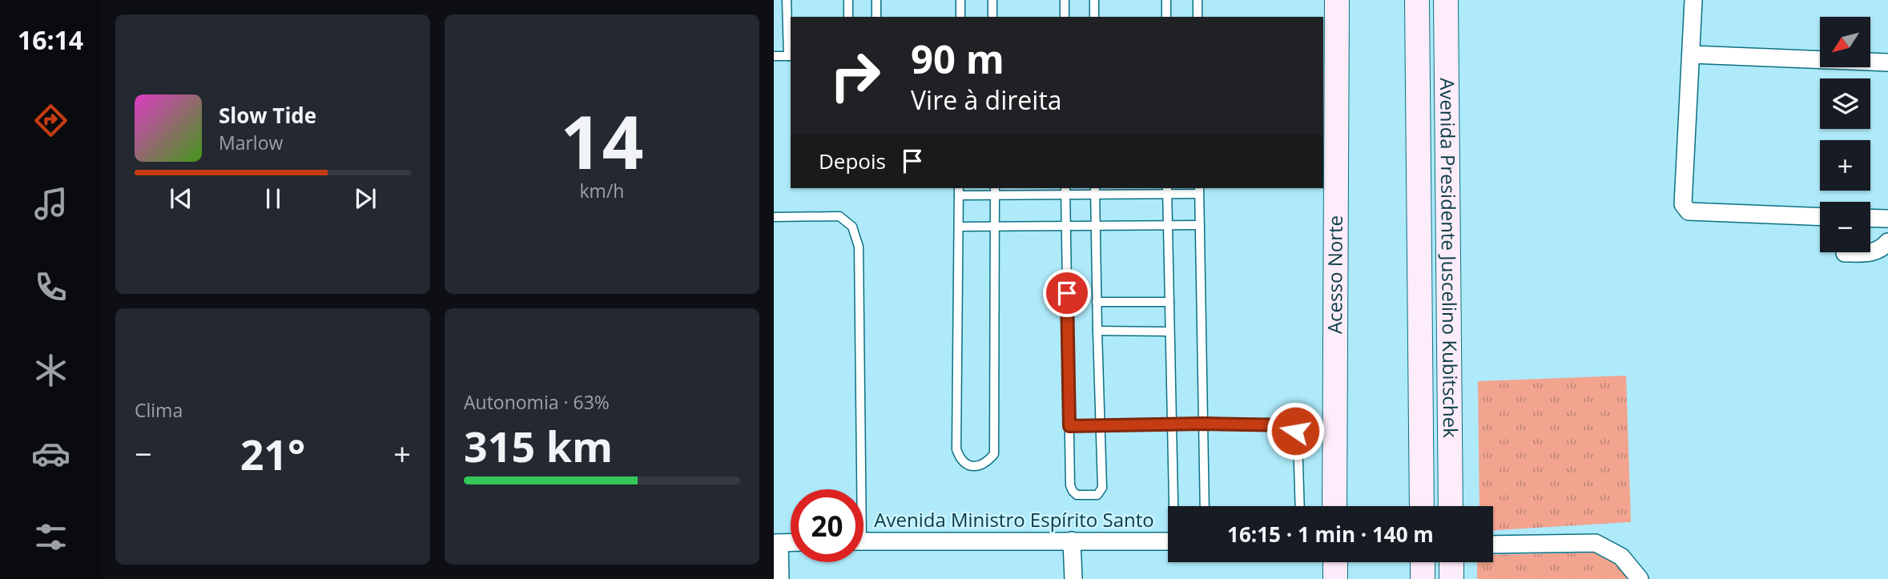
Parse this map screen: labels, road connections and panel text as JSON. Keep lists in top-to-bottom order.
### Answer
{
  "streets": {
    "main road": ["Avenida Presidente Juscelino Kubitschek", "Acesso Norte"],
    "street": ["Avenida Ministro Espírito Santo"]
  },
  "north": "bottom left",
  "page": {
    "tabs": "16:14",
    "tile": [
      ["14", "km/h"],
      "Clima",
      ["Autonomia · 63%", "315 km"]
    ],
    "map_buttons": ["+", "−"],
    "turn": ["90 m", "Vire à direita"],
    "song": ["Slow Tide", "Marlow"],
    "then": "Depois",
    "heat": ["−", "21°", "+"],
    "limit": "20",
    "trip": "16:15 · 1 min · 140 m"
  }
}
